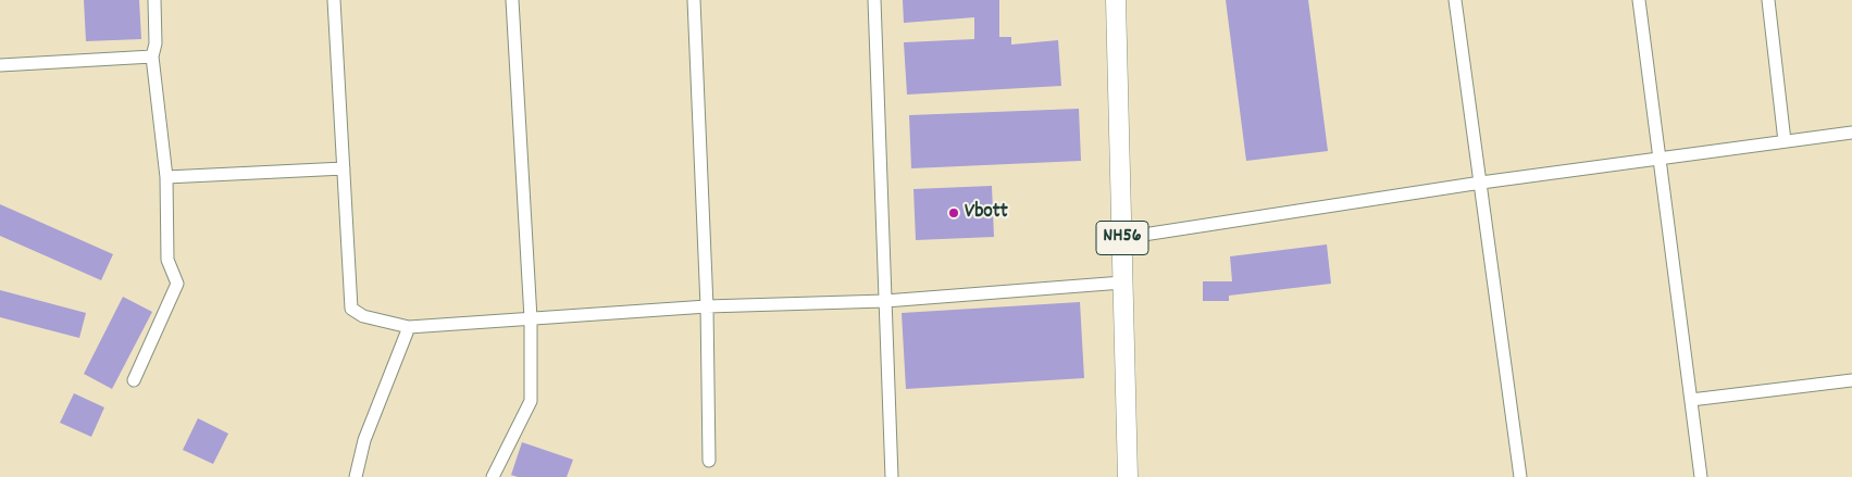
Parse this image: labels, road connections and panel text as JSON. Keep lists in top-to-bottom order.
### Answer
{
  "streets": {
    "highway": ["NH56"]
  },
  "places": ["Vbott"]
}
